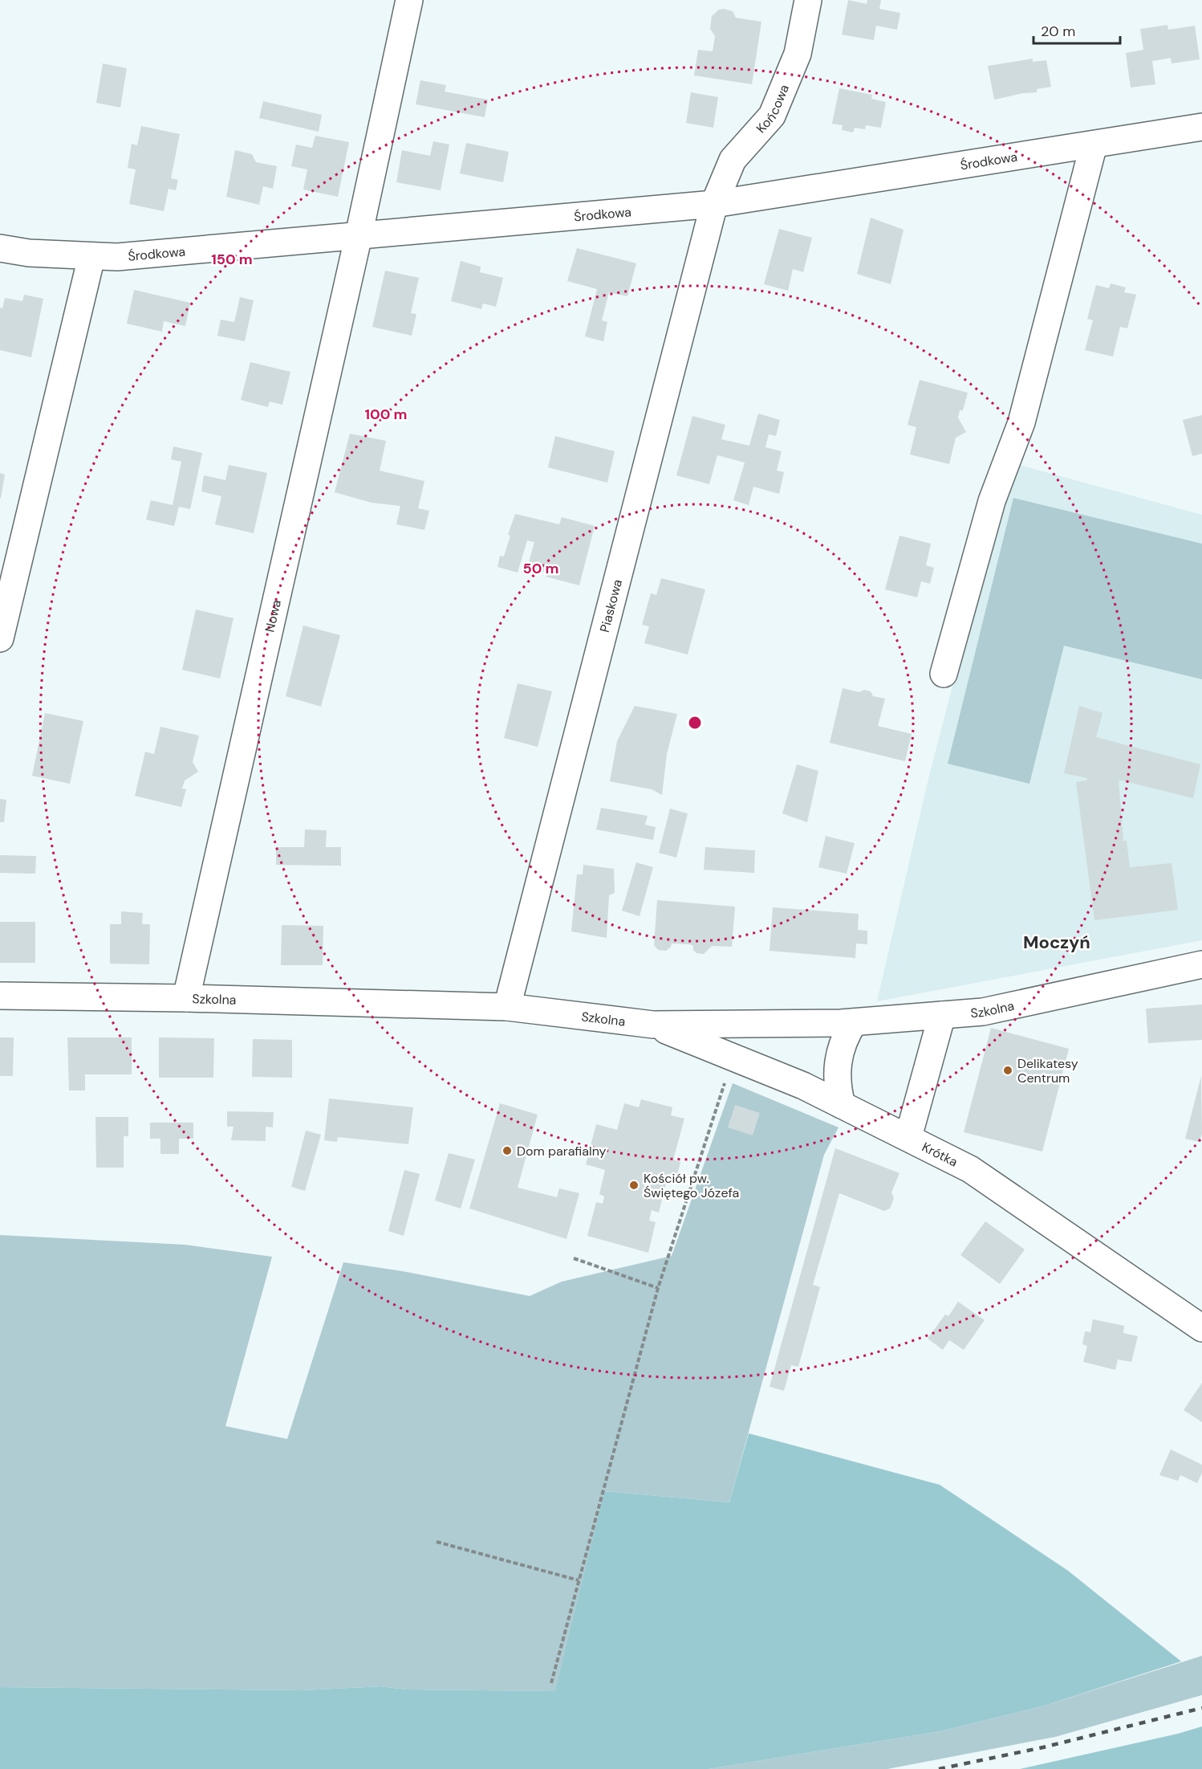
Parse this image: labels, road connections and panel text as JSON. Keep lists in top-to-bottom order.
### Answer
{
  "streets": {
    "street": [
      "Końcowa",
      "Środkowa",
      "Piaskowa",
      "Nowa",
      "Szkolna",
      "Krótka"
    ]
  },
  "crossings": [
    ["Końcowa", "Środkowa"],
    ["Końcowa", "Piaskowa"],
    ["Środkowa", "Piaskowa"],
    ["Środkowa", "Nowa"],
    ["Piaskowa", "Szkolna"],
    ["Nowa", "Szkolna"],
    ["Szkolna", "Krótka"]
  ],
  "districts": ["Moczyń"],
  "places": ["Delikatesy Centrum", "Dom parafialny", "Kościół pw. Świętego Józefa"],
  "scale_bar": "20 m",
  "rings": ["150 m", "100 m", "50 m"]
}
